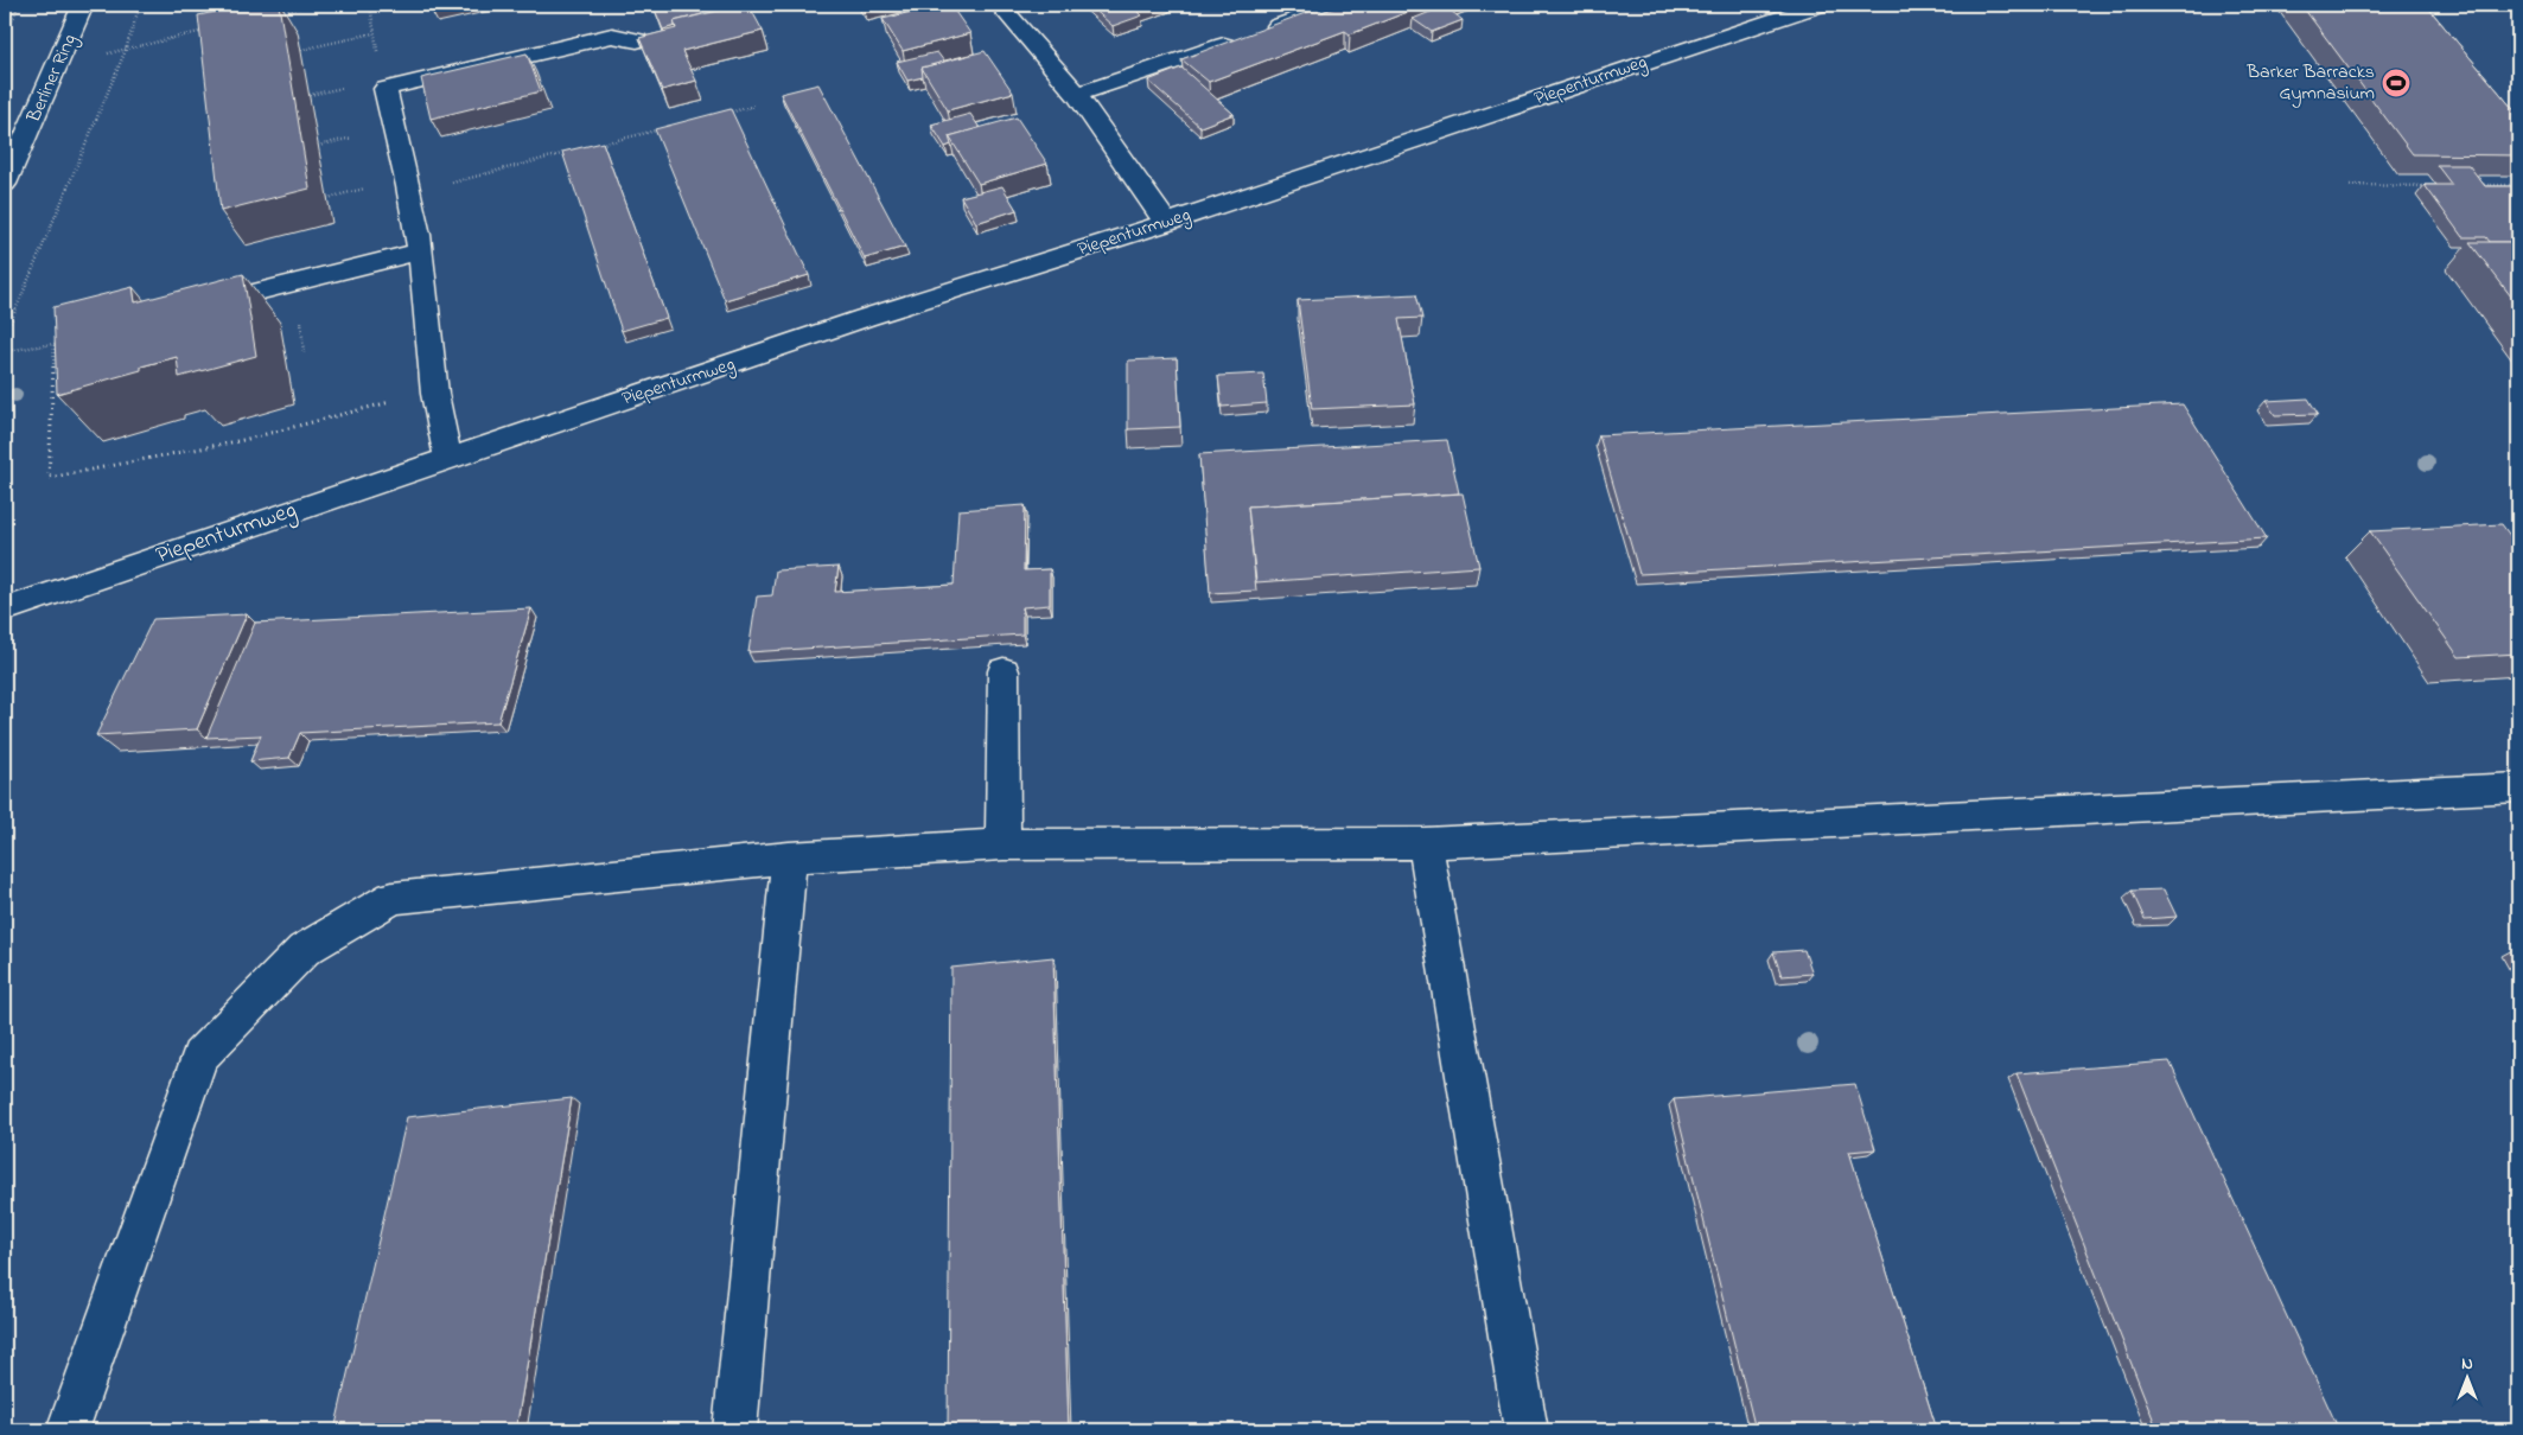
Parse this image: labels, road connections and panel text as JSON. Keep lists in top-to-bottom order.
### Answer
{
  "streets": {
    "street": ["Berliner Ring", "Piepenturmweg"]
  },
  "places": {
    "sports": ["Barker Barracks Gymnasium"]
  },
  "north": "top"
}
